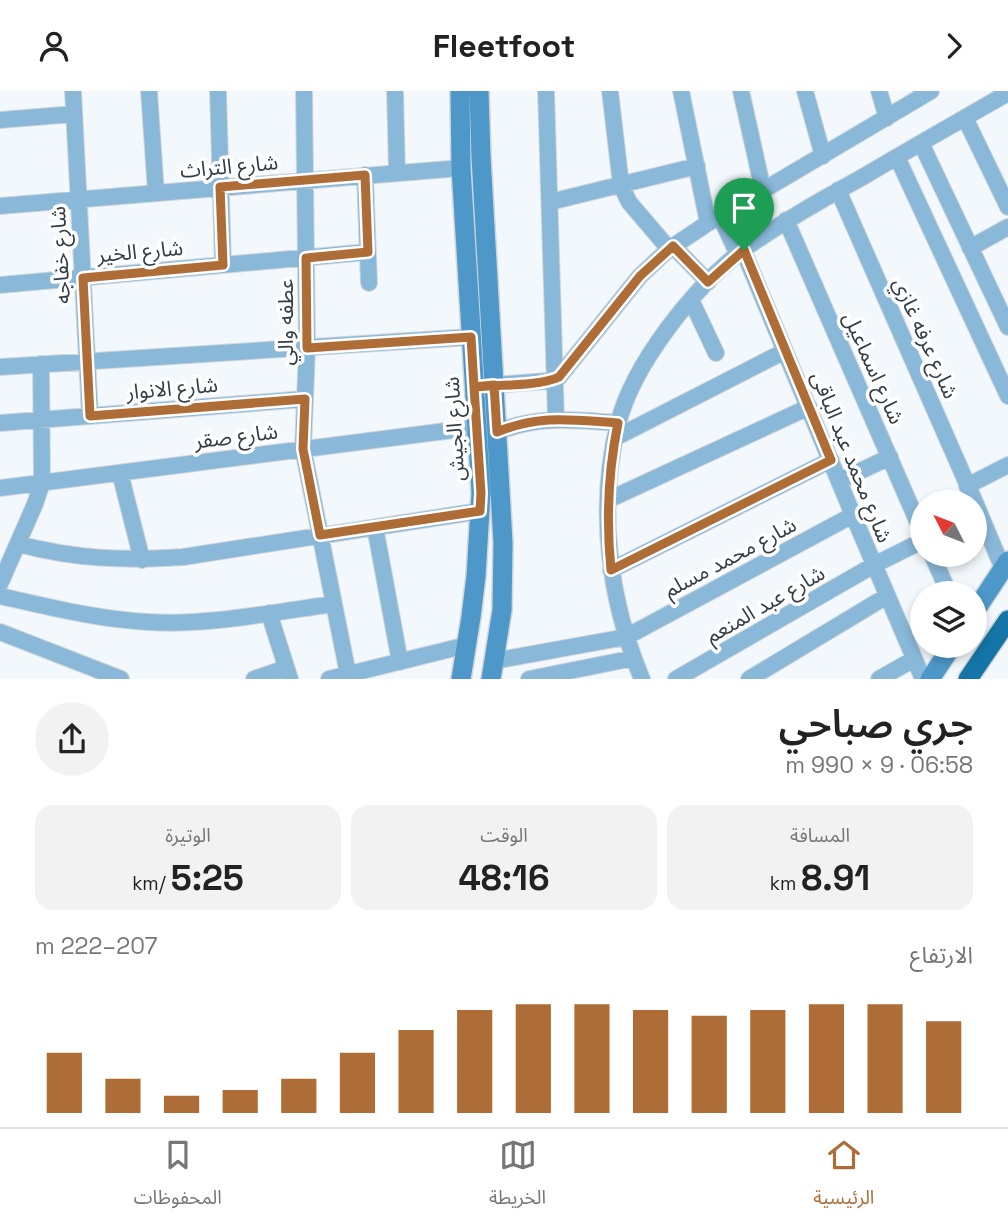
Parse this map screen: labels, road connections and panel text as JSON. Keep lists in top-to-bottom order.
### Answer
{
  "streets": {
    "main road": ["شارع الجيش"],
    "street": [
      "شارع التراث",
      "شارع الخير",
      "شارع خفاجه",
      "عطفه والي",
      "شارع عرفه غازي",
      "شارع اسماعيل",
      "شارع الانوار",
      "شارع صقر",
      "شارع محمد عبد الباقى",
      "شارع محمد مسلم",
      "شارع عبد المنعم"
    ]
  },
  "crossings": [
    ["شارع التراث", "شارع خفاجه"],
    ["شارع التراث", "عطفه والي"],
    ["شارع التراث", "شارع الجيش"],
    ["شارع الخير", "شارع خفاجه"],
    ["شارع الخير", "عطفه والي"],
    ["شارع خفاجه", "شارع الانوار"],
    ["عطفه والي", "شارع الانوار"],
    ["عطفه والي", "شارع صقر"],
    ["شارع الجيش", "شارع صقر"],
    ["شارع الجيش", "شارع محمد مسلم"],
    ["شارع محمد عبد الباقى", "شارع محمد مسلم"],
    ["شارع محمد عبد الباقى", "شارع عبد المنعم"]
  ],
  "north": "top left",
  "page": {
    "header": "Fleetfoot",
    "heading": ["جري صباحي", "06:58 · 9 × 990 m"],
    "stats": [
      ["المسافة", "8.91 km"],
      ["الوقت", "48:16"],
      ["الوتيرة", "5:25 /km"]
    ],
    "chart": ["الارتفاع", "207–222 m"],
    "tabs": ["الرئيسية", "الخريطة", "المحفوظات"]
  }
}
